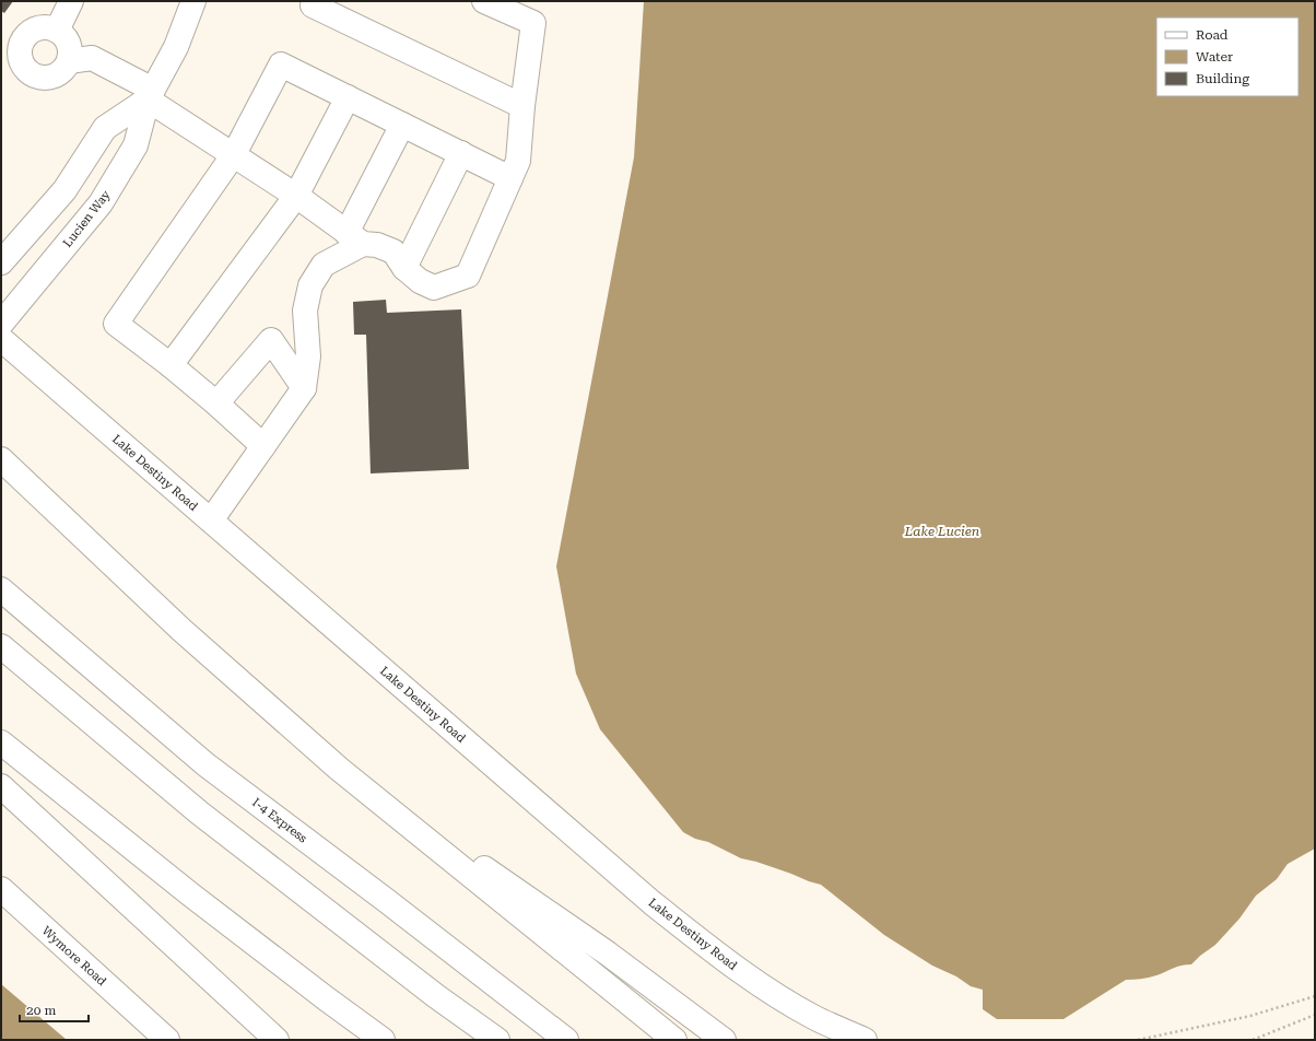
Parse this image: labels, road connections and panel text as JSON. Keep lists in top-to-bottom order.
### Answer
{
  "streets": {
    "main road": [
      "Lucien Way",
      "Lake Destiny Road",
      "I-4 Express",
      "Wymore Road"
    ]
  },
  "water": ["Lake Lucien"],
  "legend": ["Road", "Water", "Building"],
  "scale_bar": "20 m"
}
